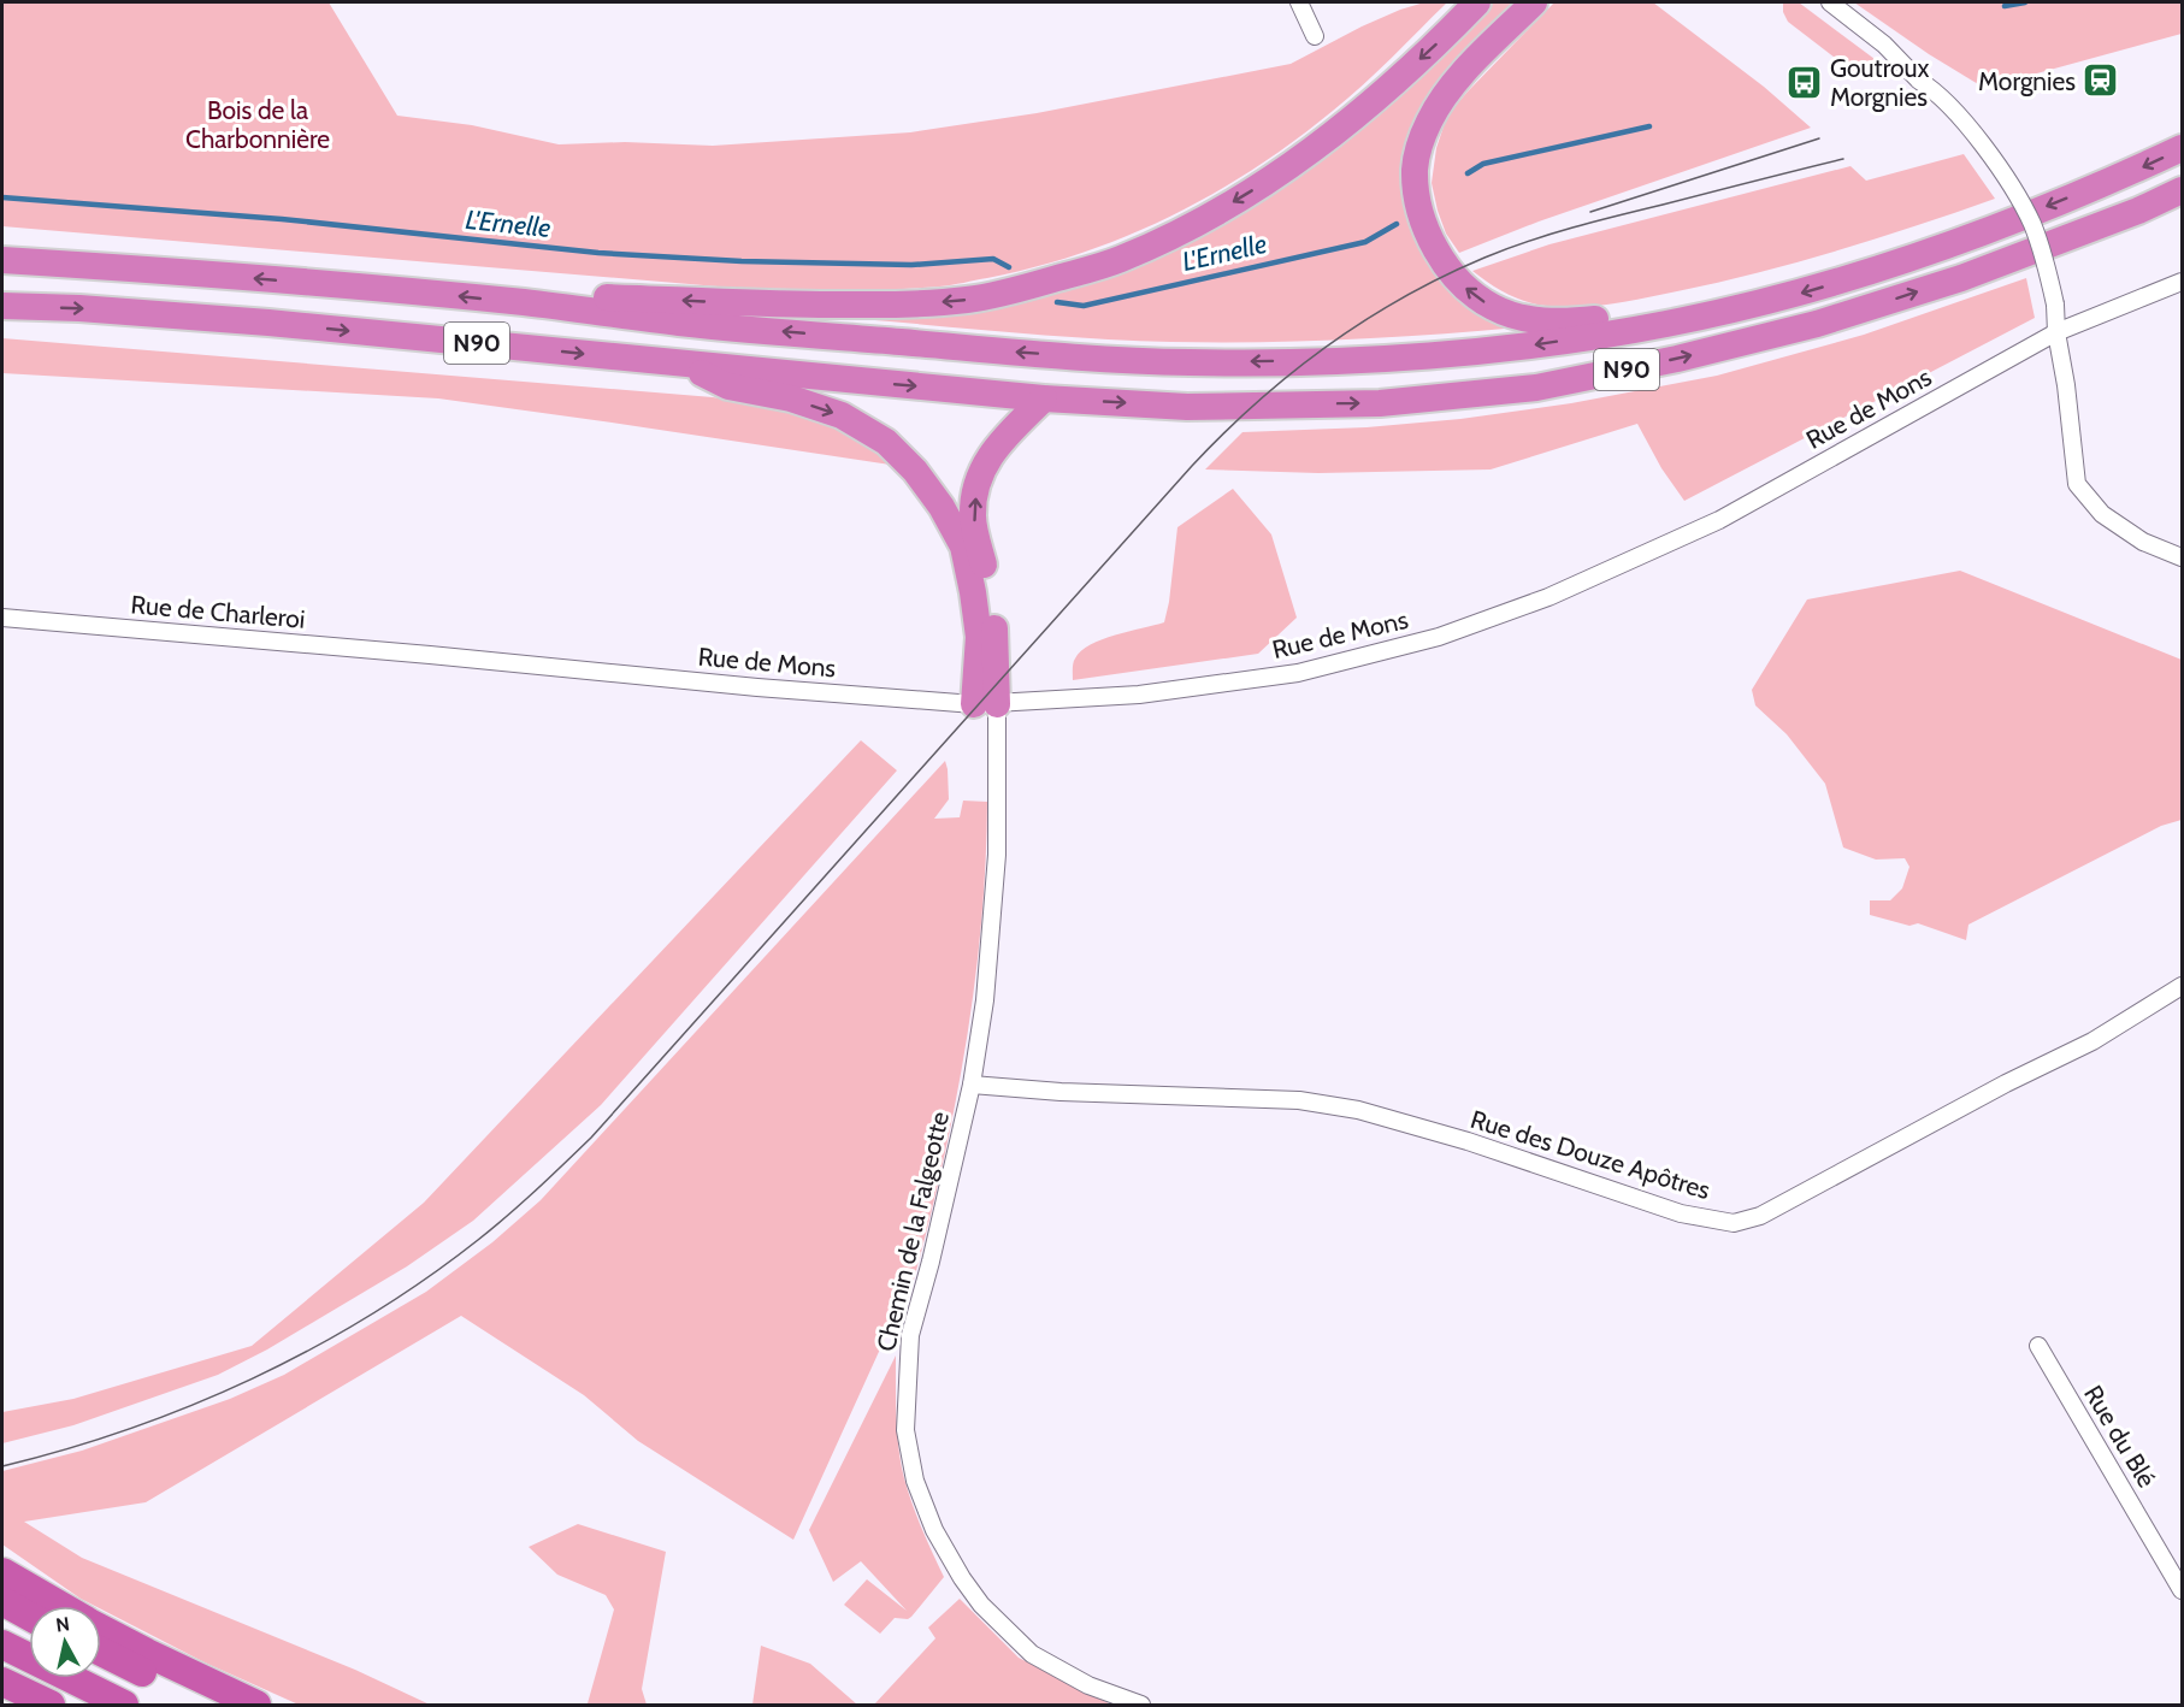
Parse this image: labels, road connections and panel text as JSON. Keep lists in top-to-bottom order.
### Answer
{
  "streets": {
    "highway": ["N90"],
    "street": [
      "Rue de Mons",
      "Rue de Charleroi",
      "Rue des Douze Apôtres",
      "Chemin de la Falgeotte",
      "Rue du Blé"
    ]
  },
  "crossings": [
    ["Rue de Mons", "Rue de Charleroi"],
    ["Rue de Mons", "Chemin de la Falgeotte"],
    ["Rue des Douze Apôtres", "Chemin de la Falgeotte"]
  ],
  "water": ["L'Ernelle"],
  "parks": ["Bois de la Charbonnière"],
  "places": {
    "station": ["Morgnies"],
    "bus stop": ["Goutroux Morgnies"]
  },
  "north": "top"
}
